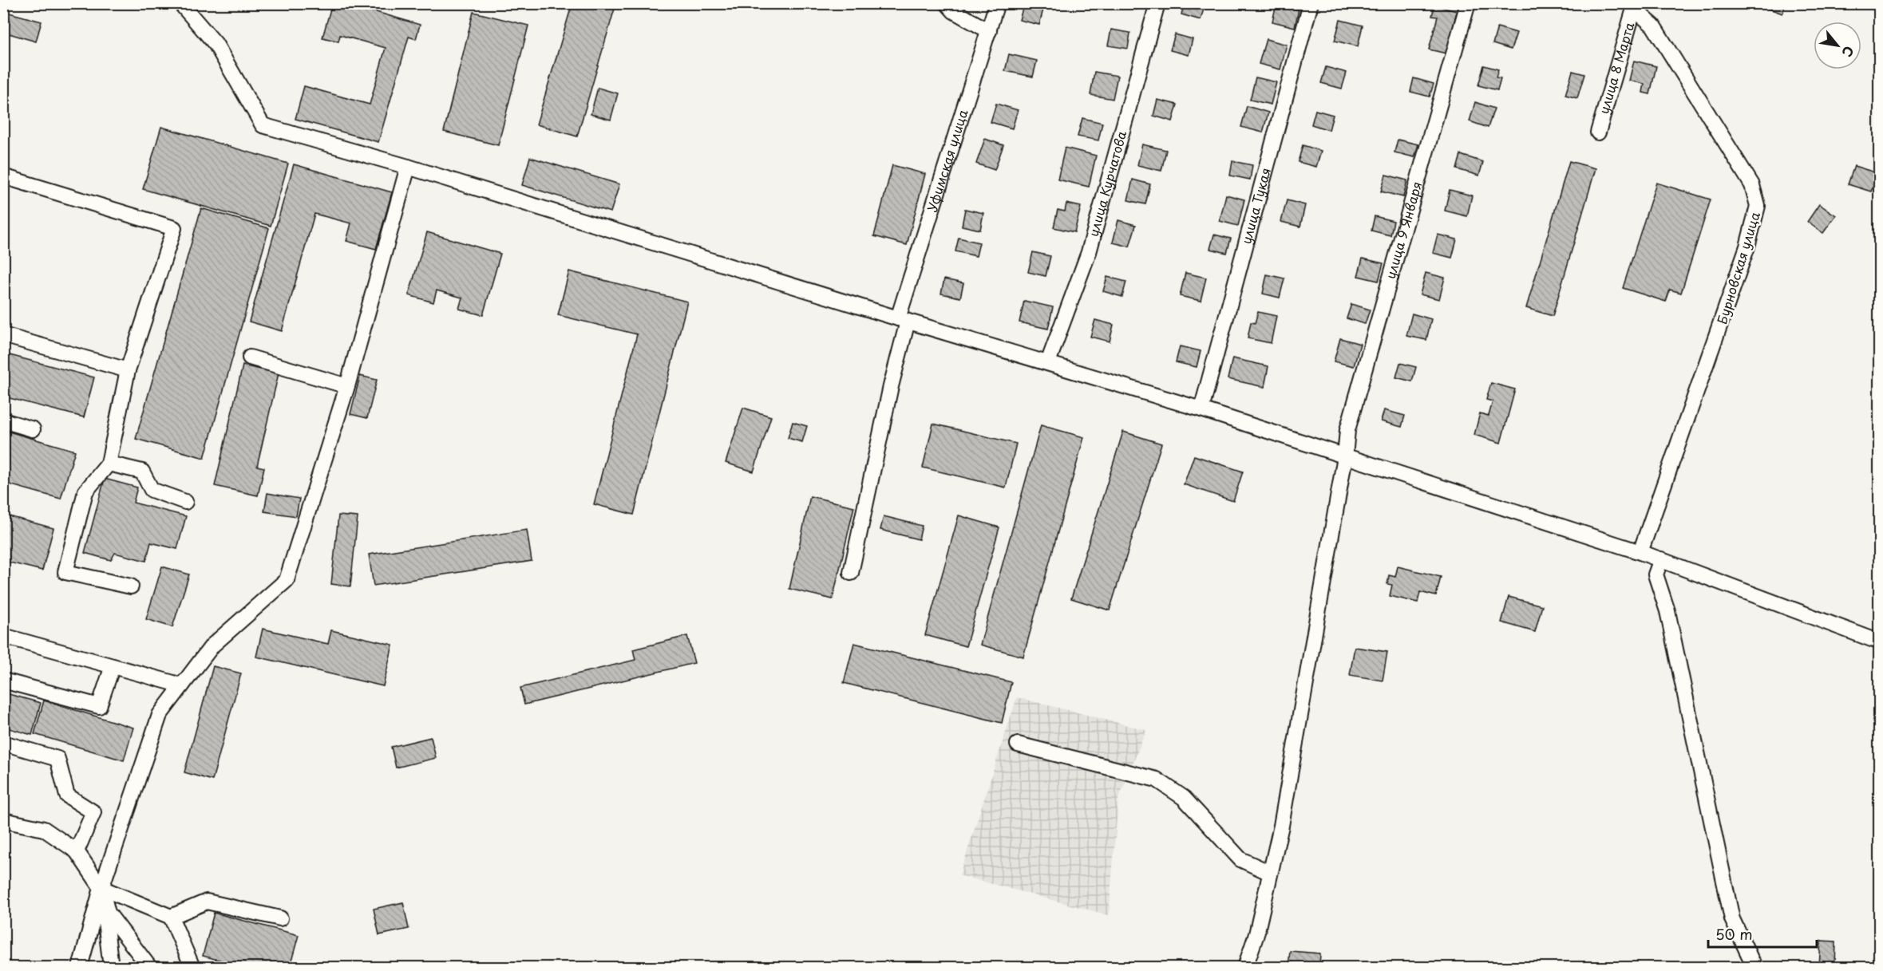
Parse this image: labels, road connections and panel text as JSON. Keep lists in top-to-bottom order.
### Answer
{
  "streets": {
    "street": [
      "улица 8 Марта",
      "Уфимская улица",
      "улица Курчатова",
      "улица Тукая",
      "улица 9 Января",
      "Бурновская улица"
    ]
  },
  "crossings": [
    ["улица 8 Марта", "Бурновская улица"]
  ],
  "scale_bar": "50 m",
  "north": "bottom right"
}
